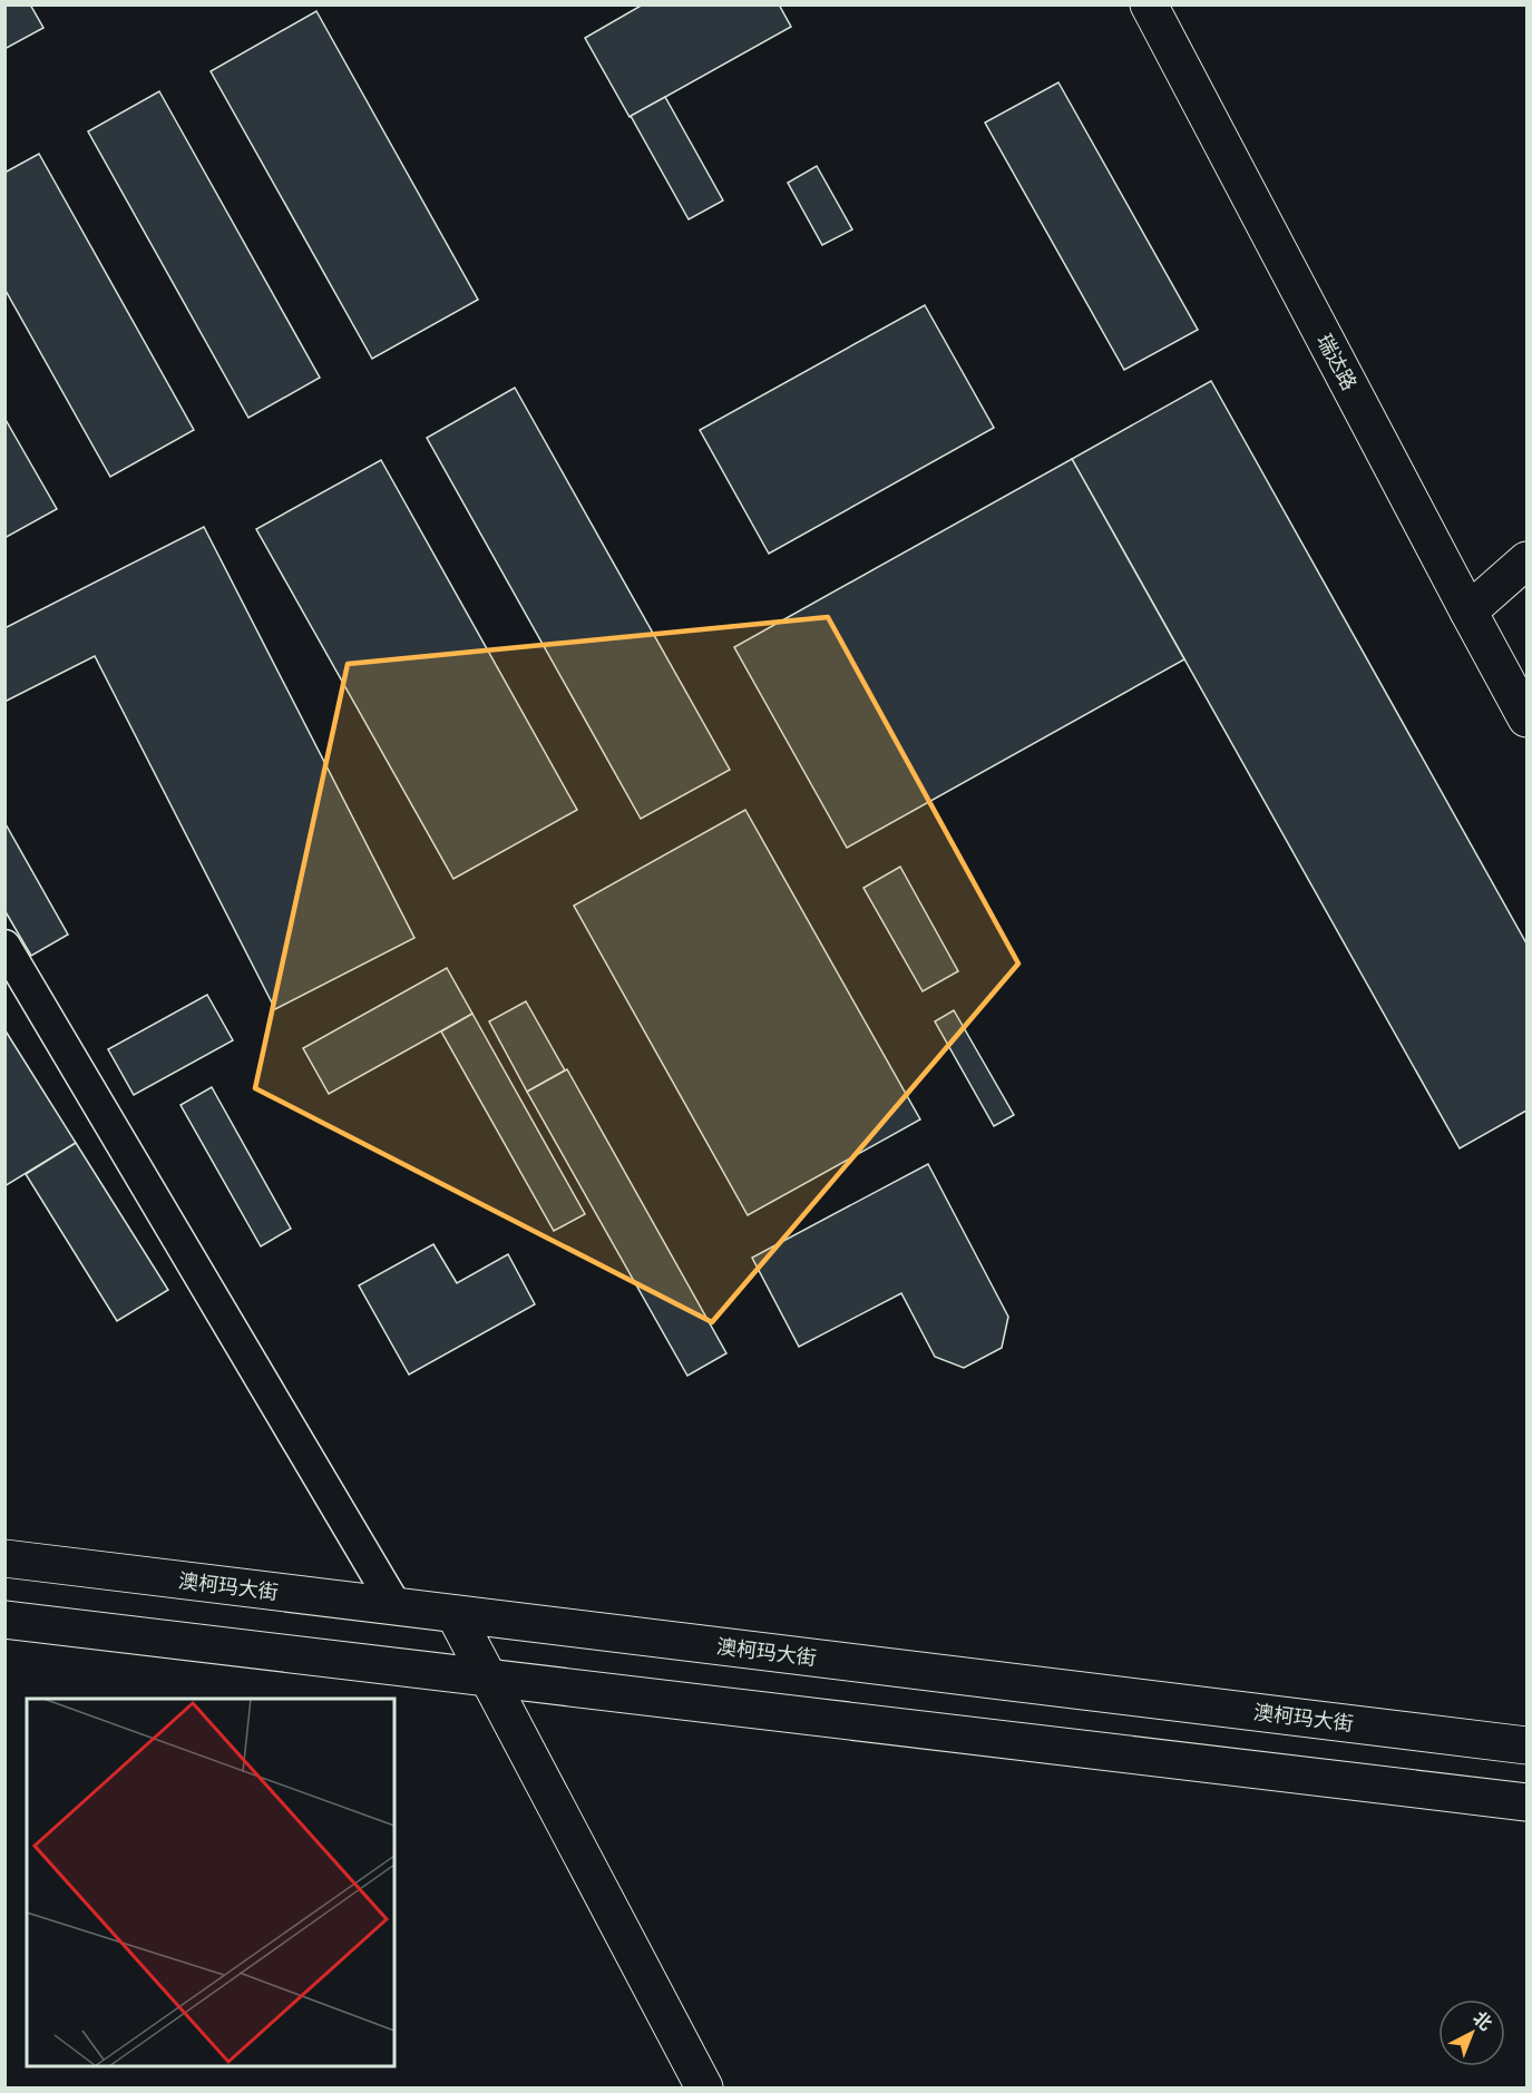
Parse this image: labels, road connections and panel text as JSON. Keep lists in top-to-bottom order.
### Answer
{
  "streets": {
    "main road": ["瑞达路", "澳柯玛大街"]
  },
  "north": "top right"
}
